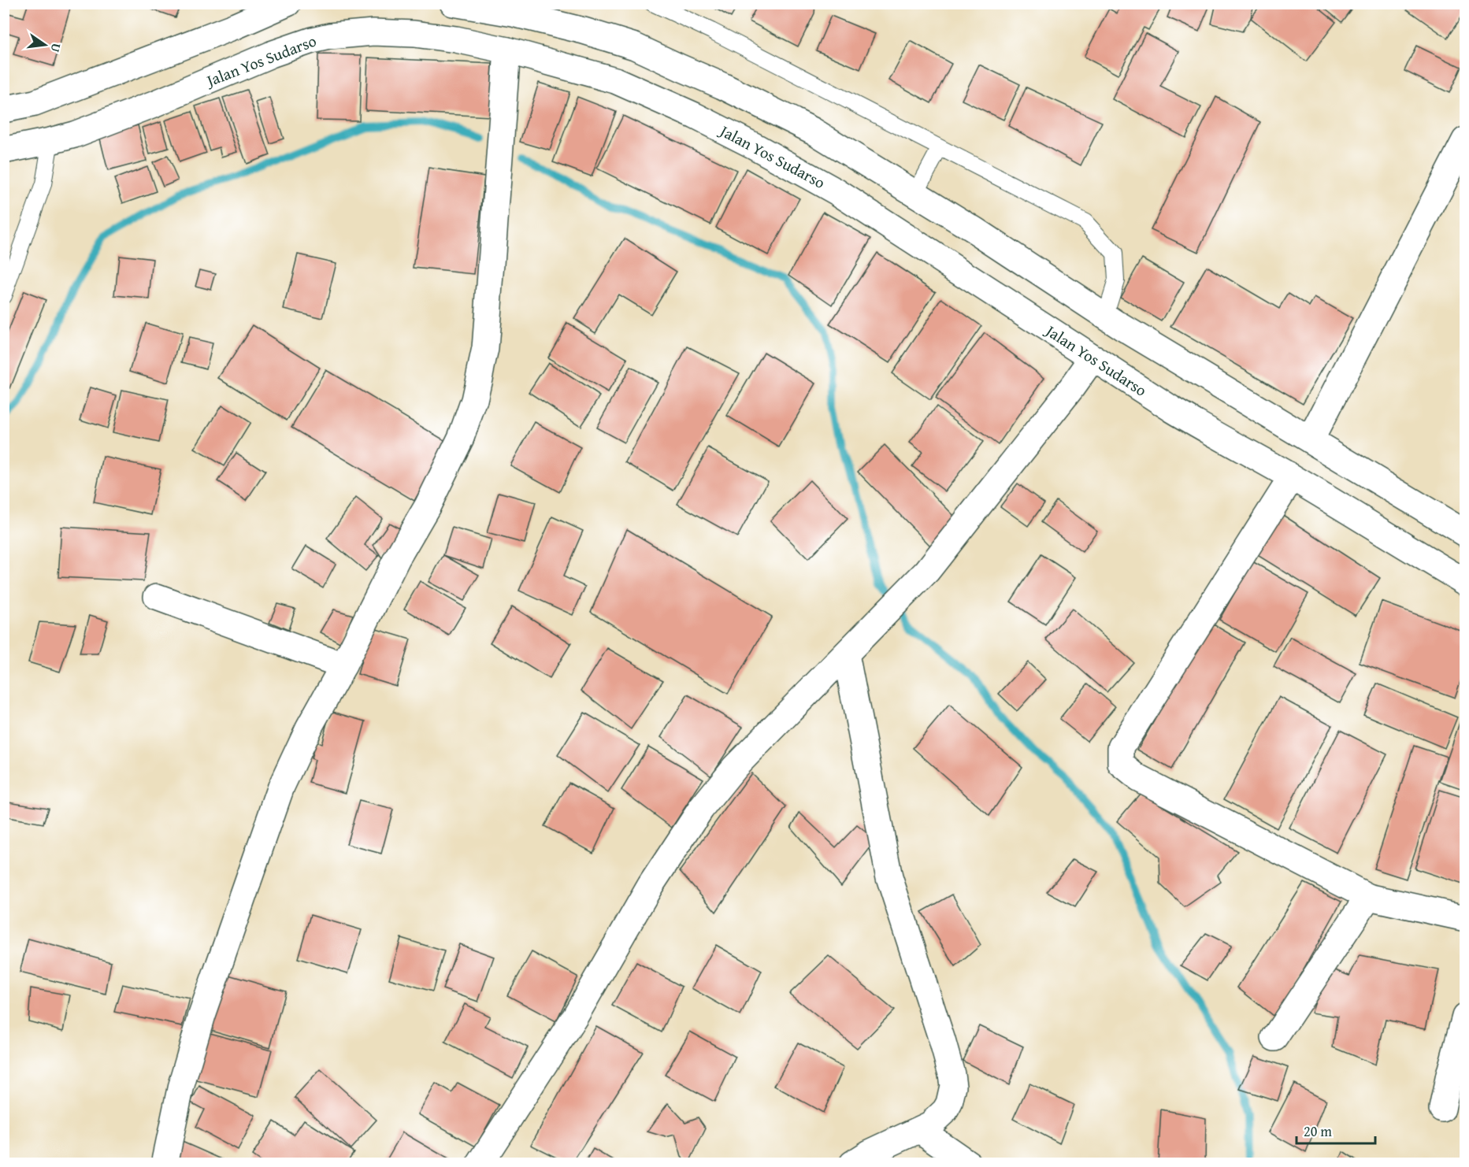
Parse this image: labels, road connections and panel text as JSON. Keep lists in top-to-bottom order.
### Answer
{
  "streets": {
    "main road": ["Jalan Yos Sudarso"]
  },
  "scale_bar": "20 m",
  "north": "right"
}
